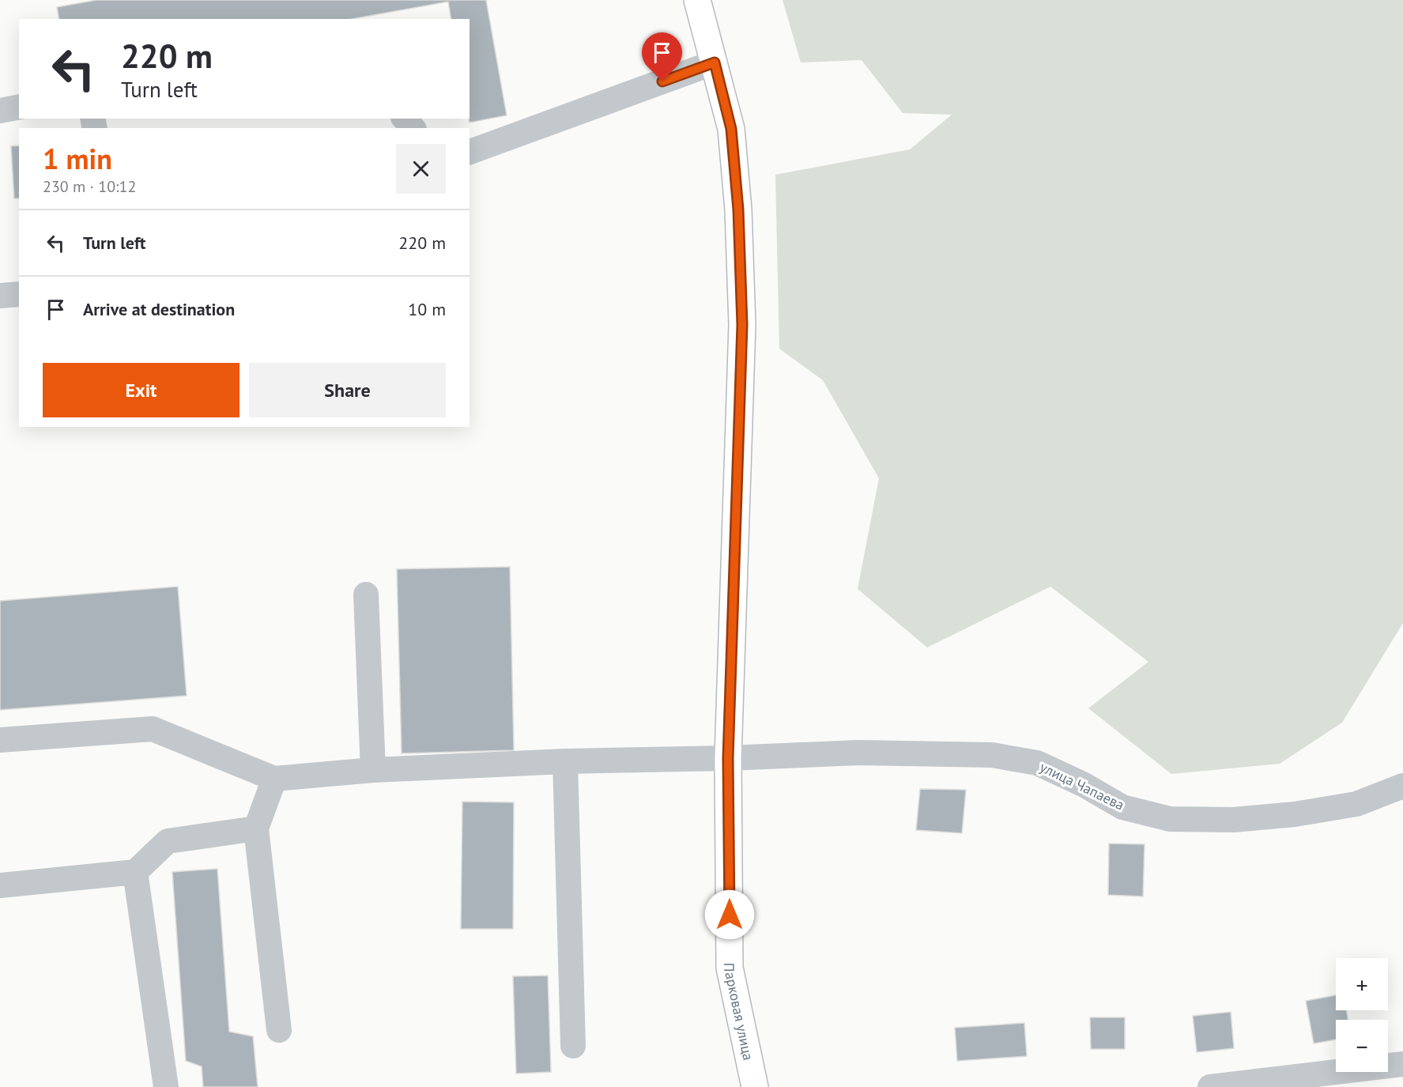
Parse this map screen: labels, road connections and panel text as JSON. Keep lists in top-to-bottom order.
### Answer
{
  "streets": {
    "main road": ["Парковая улица"],
    "street": ["улица Чапаева"]
  },
  "crossings": [
    ["улица Чапаева", "Парковая улица"]
  ],
  "page": {
    "turn": ["220 m", "Turn left"],
    "heading": ["1 min", "230 m · 10:12"],
    "list": [
      {
        "name": "Turn left",
        "value": "220 m"
      },
      {
        "name": "Arrive at destination",
        "value": "10 m"
      }
    ],
    "buttons": ["Exit", "Share"],
    "map_buttons": ["+", "−"]
  }
}
